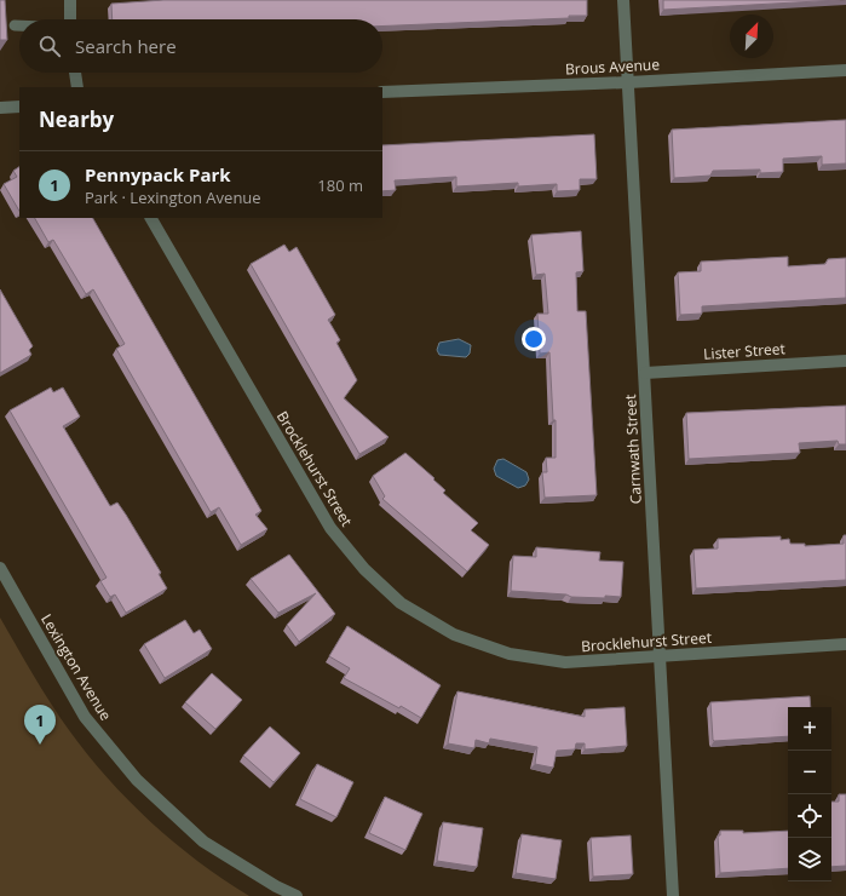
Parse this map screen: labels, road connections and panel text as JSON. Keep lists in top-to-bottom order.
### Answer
{
  "streets": {
    "street": [
      "Brous Avenue",
      "Lister Street",
      "Carnwath Street",
      "Brocklehurst Street",
      "Lexington Avenue"
    ]
  },
  "crossings": [
    ["Brous Avenue", "Carnwath Street"],
    ["Lister Street", "Carnwath Street"],
    ["Carnwath Street", "Brocklehurst Street"]
  ],
  "north": "top right",
  "page": {
    "search": "Search here",
    "heading": "Nearby",
    "list": [
      {
        "mark": "1",
        "name": "Pennypack Park",
        "note": "Park · Lexington Avenue",
        "value": "180 m"
      }
    ],
    "pins": "1",
    "map_buttons": ["+", "−"]
  }
}
